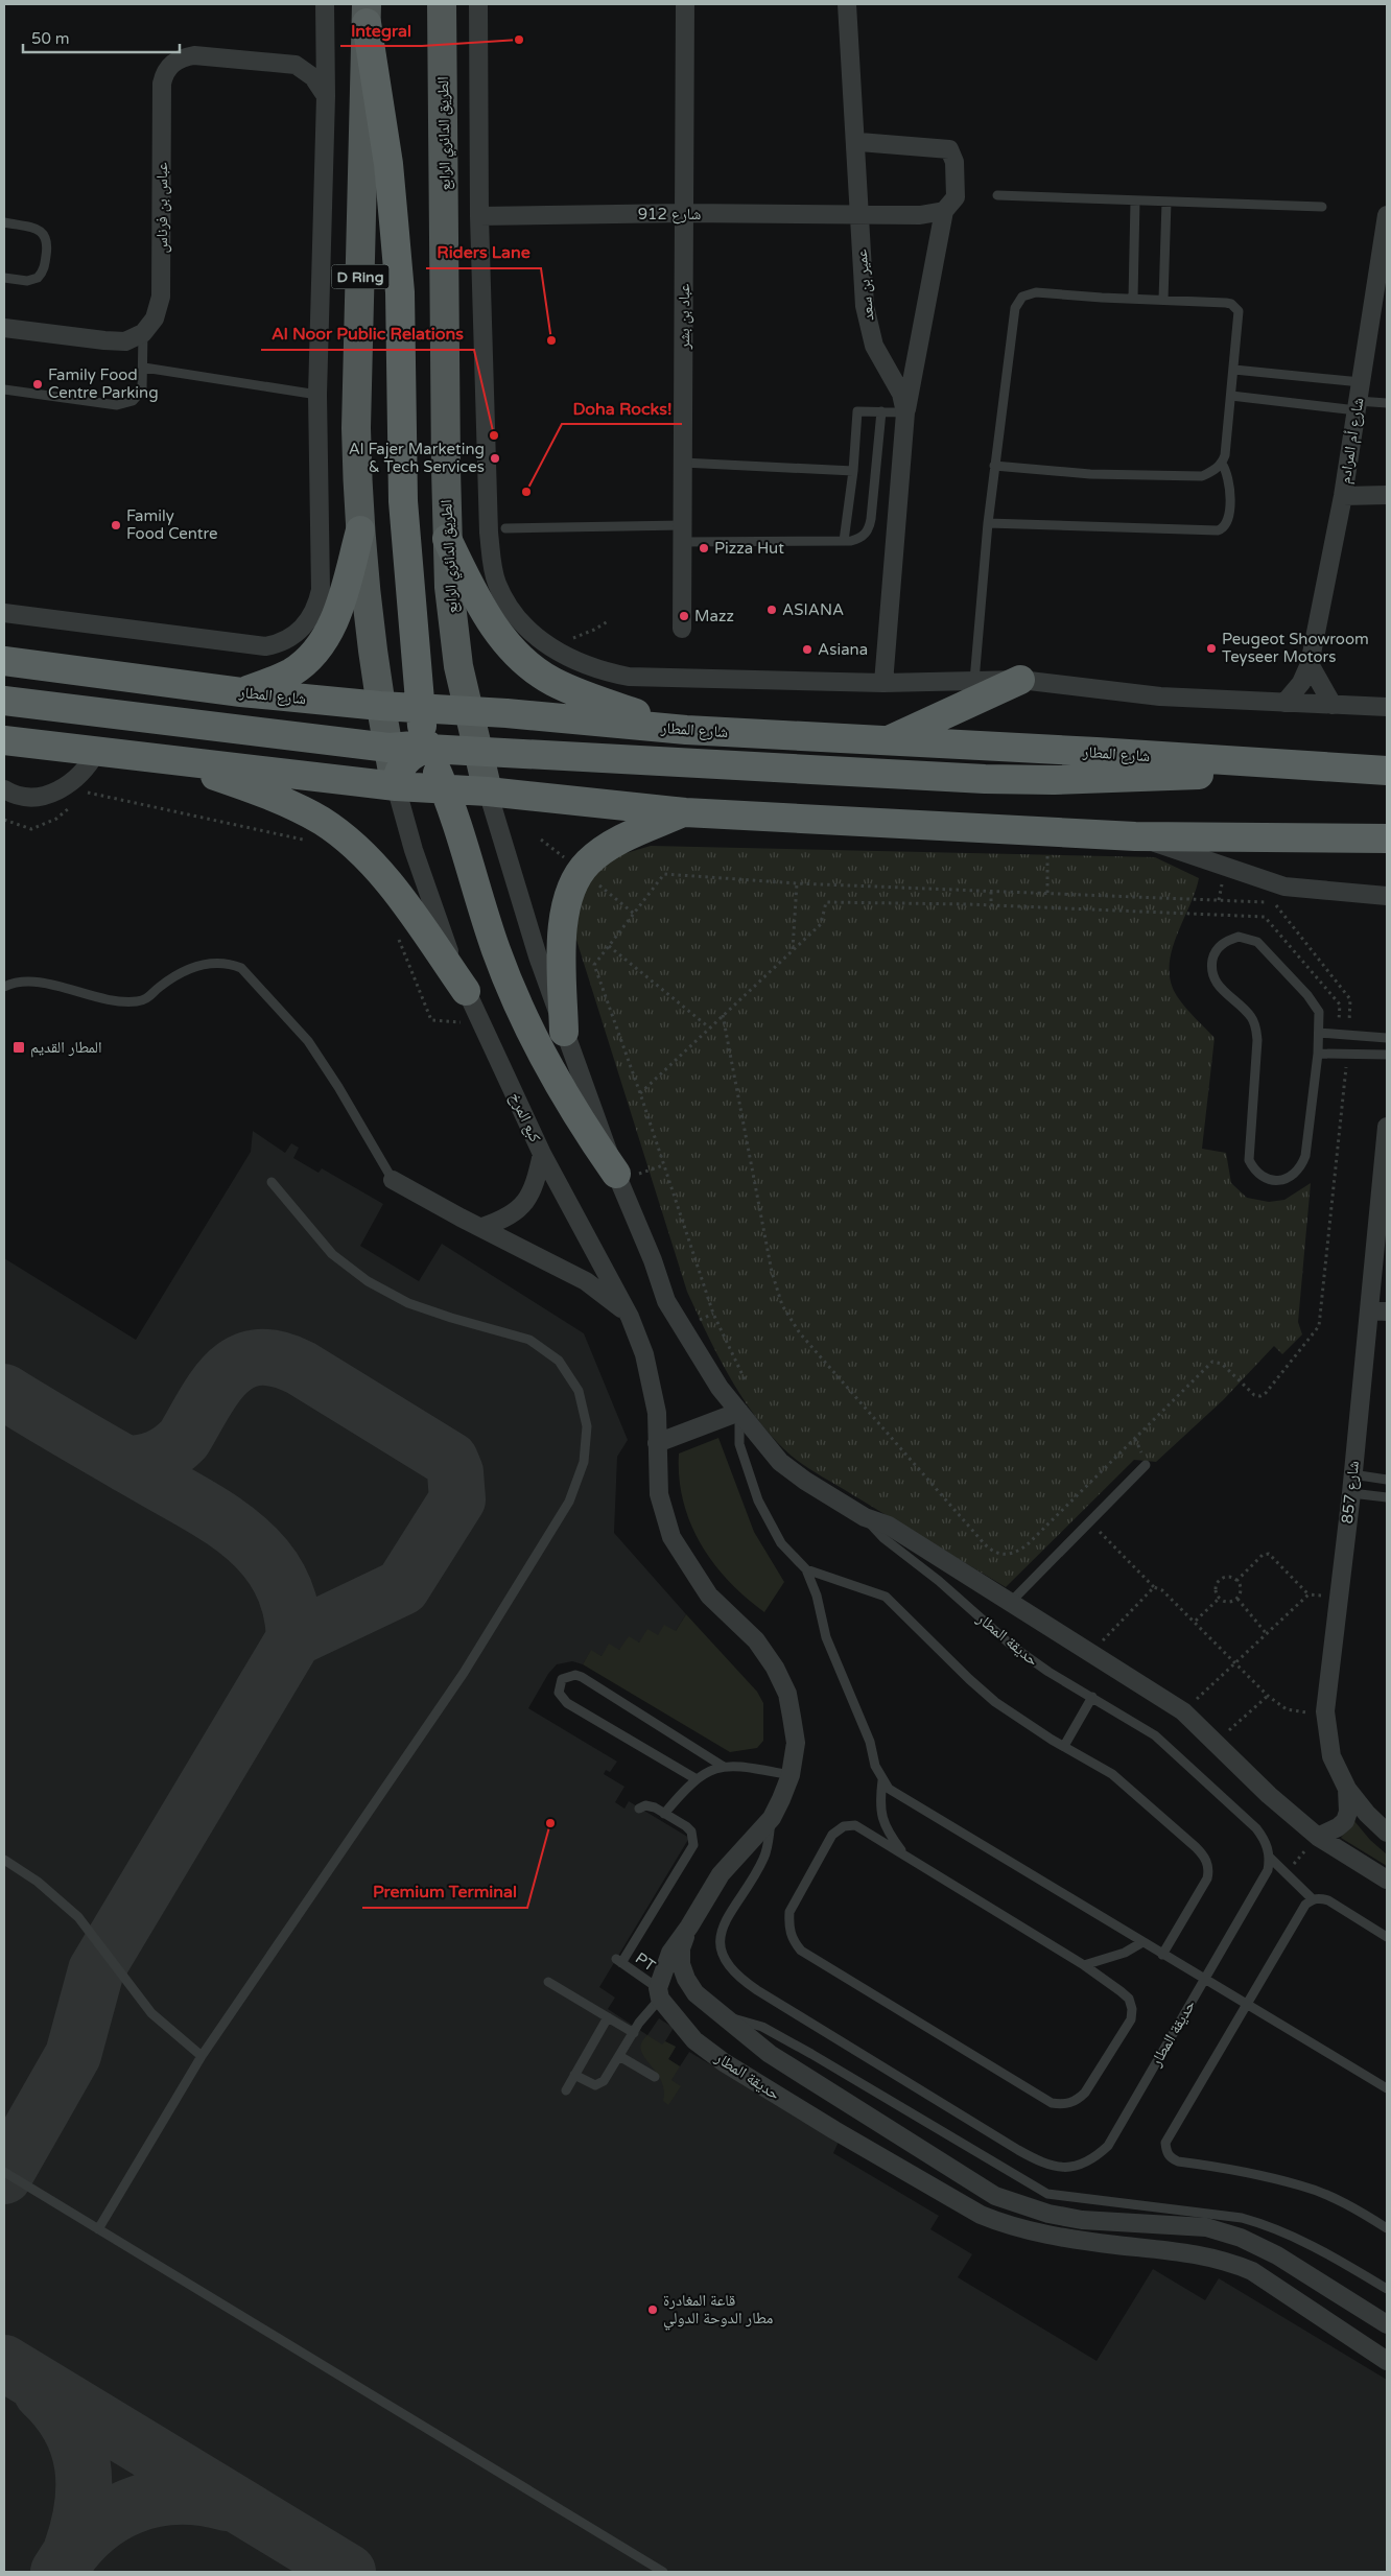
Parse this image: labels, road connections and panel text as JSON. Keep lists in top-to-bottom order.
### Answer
{
  "streets": {
    "highway": ["شارع المطار"],
    "main road": ["الطريق الدائري الرابع", "D Ring"],
    "street": [
      "عباس بن فرناس",
      "شارع 912",
      "عمير بن سعد",
      "عباد بن بشر",
      "شارع أم المرادم",
      "كبع المرخ",
      "شارع 857",
      "حديقة المطار"
    ],
    "lane": ["PT"]
  },
  "crossings": [
    ["الطريق الدائري الرابع", "شارع المطار"],
    ["شارع 912", "عمير بن سعد"],
    ["شارع 912", "عباد بن بشر"],
    ["D Ring", "شارع المطار"],
    ["D Ring", "كبع المرخ"],
    ["كبع المرخ", "حديقة المطار"],
    ["شارع 857", "حديقة المطار"],
    ["حديقة المطار", "PT"]
  ],
  "places": {
    "other": [
      "Integral",
      "Riders Lane",
      "Family Food Centre Parking",
      "Al Noor Public Relations",
      "Al Fajer Marketing & Tech Services",
      "Doha Rocks!",
      "Family Food Centre",
      "Pizza Hut",
      "ASIANA",
      "Mazz",
      "Peugeot Showroom Teyseer Motors",
      "Asiana",
      "Premium Terminal",
      "قاعة المغادرة مطار الدوحة الدولي"
    ],
    "transit": ["المطار القديم"]
  },
  "scale_bar": "50 m"
}
